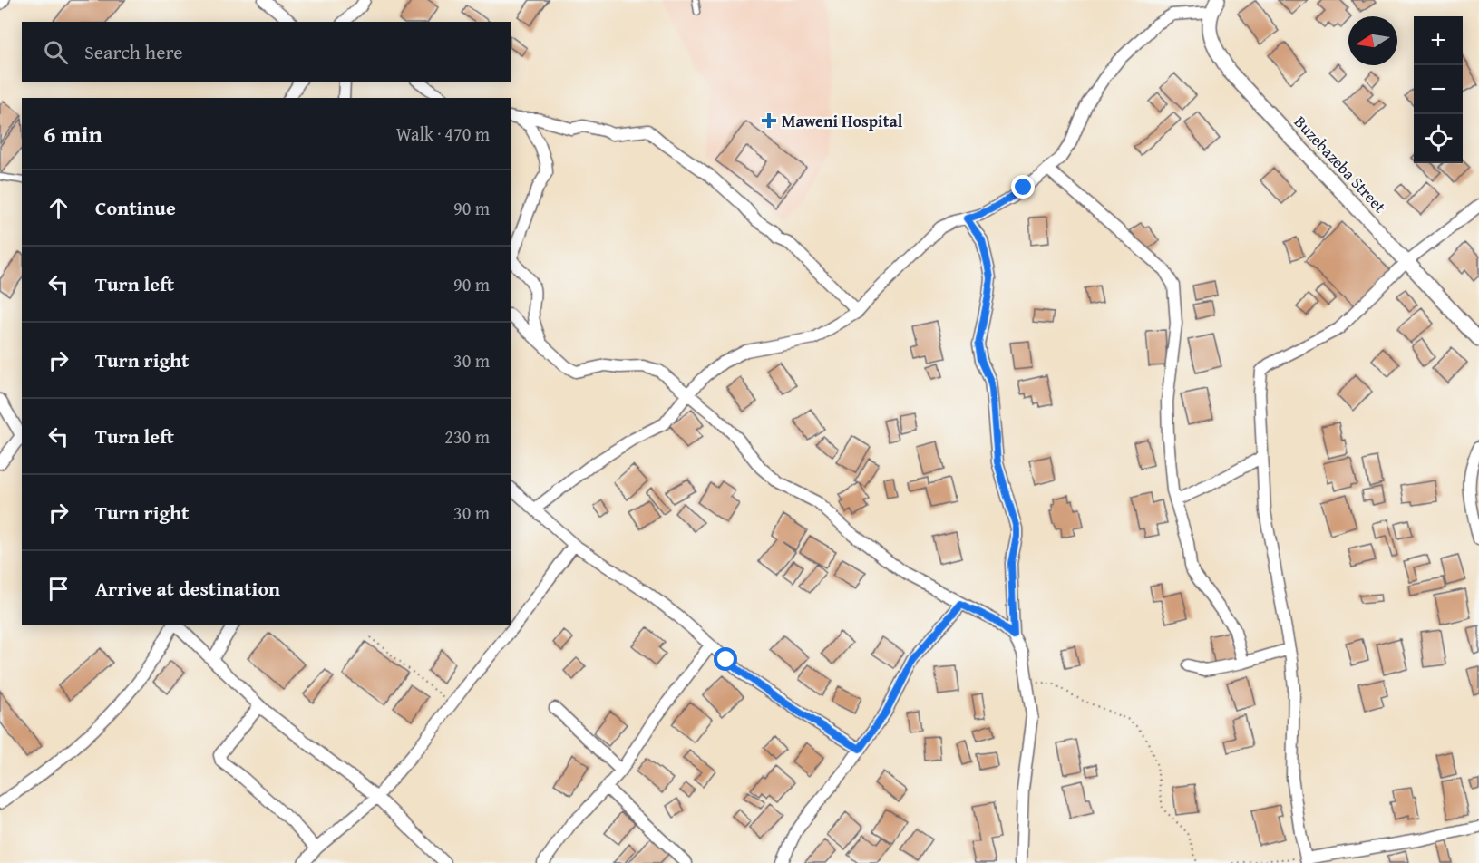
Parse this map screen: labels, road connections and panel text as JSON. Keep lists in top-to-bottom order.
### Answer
{
  "streets": {
    "street": ["Buzebazeba Street"]
  },
  "places": {
    "health": ["Maweni Hospital"]
  },
  "north": "left",
  "page": {
    "map_buttons": ["+", "−"],
    "search": "Search here",
    "heading": ["6 min", "Walk · 470 m"],
    "list": [
      ["Continue", "90 m"],
      ["Turn left", "90 m"],
      ["Turn right", "30 m"],
      ["Turn left", "230 m"],
      ["Turn right", "30 m"],
      "Arrive at destination"
    ]
  }
}
